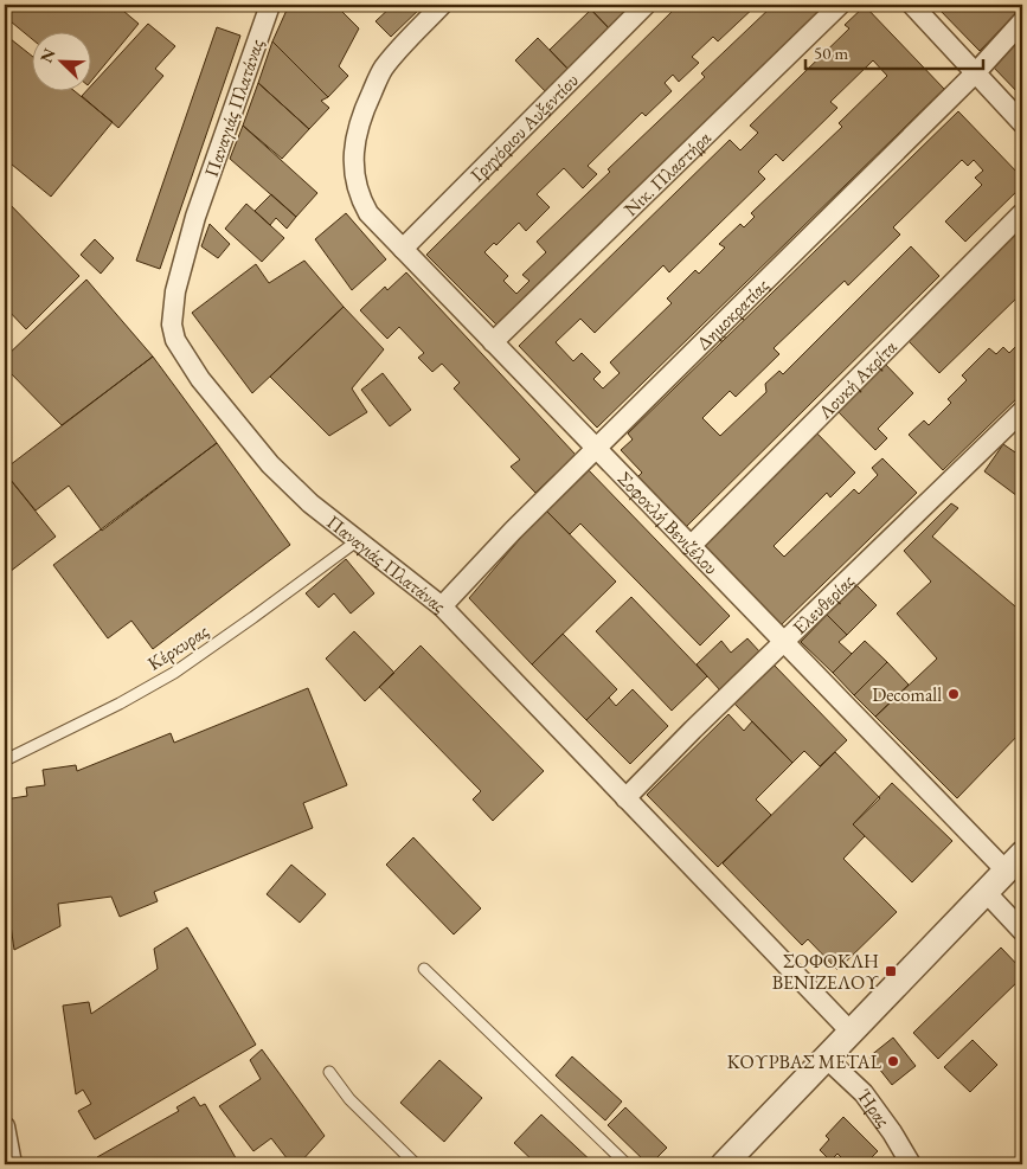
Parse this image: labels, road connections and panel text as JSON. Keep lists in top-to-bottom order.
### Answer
{
  "streets": {
    "street": [
      "Παναγιάς Πλατάνας",
      "Γρηγόριου Αυξεντίου",
      "Νικ. Πλαστήρα",
      "Δημοκρατίας",
      "Λουκή Ακρίτα",
      "Σοφοκλή Βενιζέλου",
      "Ελευθερίας",
      "Ήρας"
    ],
    "lane": ["Κέρκυρας"]
  },
  "crossings": [
    ["Παναγιάς Πλατάνας", "Δημοκρατίας"],
    ["Παναγιάς Πλατάνας", "Ελευθερίας"],
    ["Παναγιάς Πλατάνας", "Κέρκυρας"],
    ["Γρηγόριου Αυξεντίου", "Σοφοκλή Βενιζέλου"],
    ["Νικ. Πλαστήρα", "Σοφοκλή Βενιζέλου"],
    ["Δημοκρατίας", "Σοφοκλή Βενιζέλου"],
    ["Λουκή Ακρίτα", "Σοφοκλή Βενιζέλου"],
    ["Σοφοκλή Βενιζέλου", "Ελευθερίας"]
  ],
  "places": {
    "other": ["Decomall", "ΚΟΥΡΒΑΣ METAL"],
    "transit": ["ΣΟΦΟΚΛΗ ΒΕΝΙΖΕΛΟΥ"]
  },
  "scale_bar": "50 m",
  "north": "top left"
}
